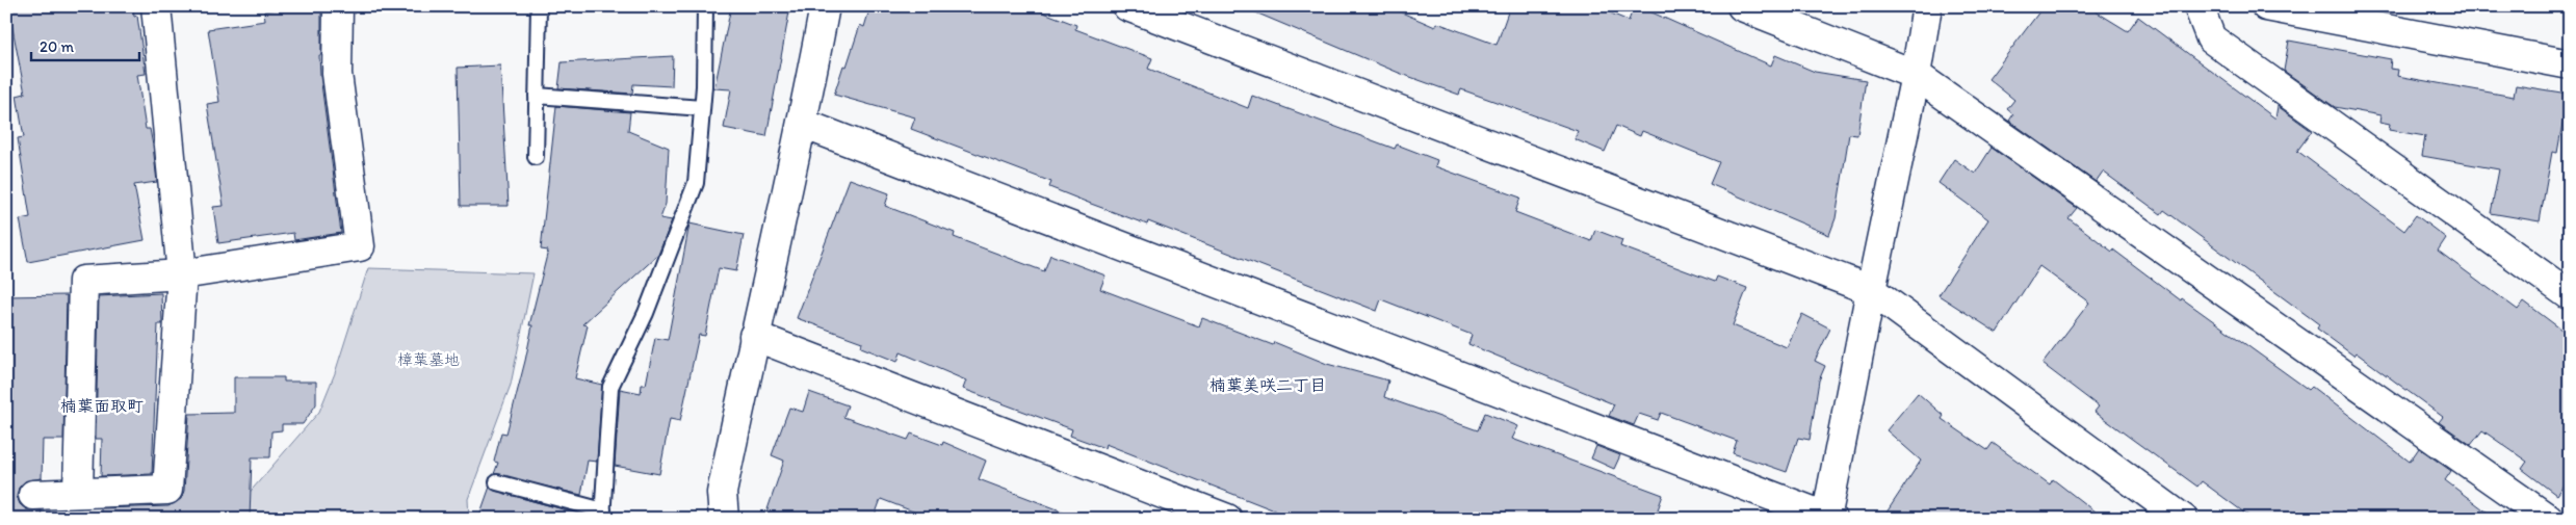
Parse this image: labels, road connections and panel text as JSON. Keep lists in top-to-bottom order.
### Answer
{
  "districts": ["楠葉美咲二丁目", "楠葉面取町"],
  "parks": ["樟葉墓地"],
  "scale_bar": "20 m"
}
